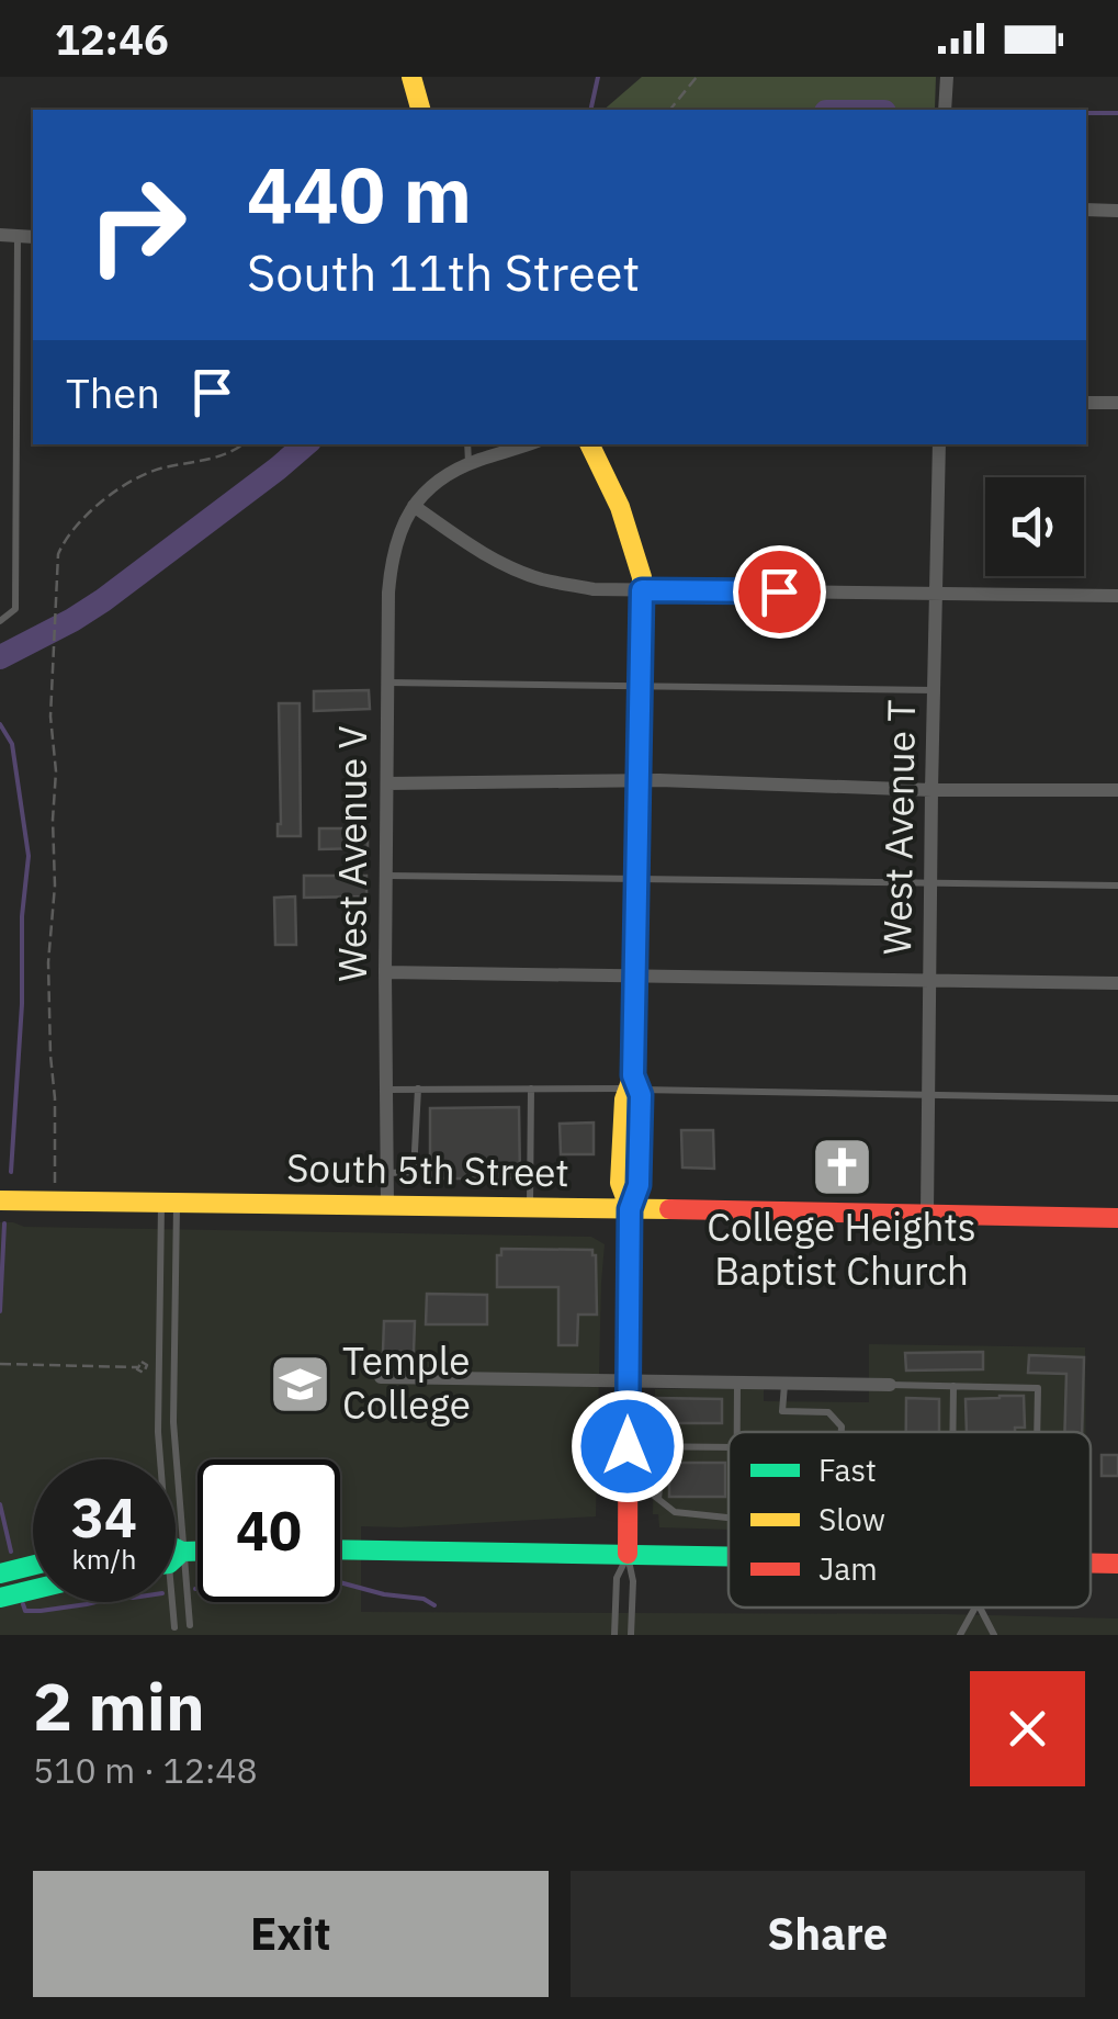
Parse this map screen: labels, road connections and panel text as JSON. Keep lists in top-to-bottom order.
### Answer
{
  "streets": {
    "street": ["West Avenue T", "West Avenue V", "South 5th Street"]
  },
  "crossings": [
    ["West Avenue T", "South 5th Street"],
    ["West Avenue V", "South 5th Street"]
  ],
  "places": {
    "church": ["College Heights Baptist Church"],
    "school or university": ["Temple College"]
  },
  "legend": ["Fast", "Slow", "Jam"],
  "page": {
    "status": "12:46",
    "turn": ["440 m", "South 11th Street"],
    "then": "Then",
    "speed": "34 km/h",
    "limit": "40",
    "heading": ["2 min", "510 m · 12:48"],
    "buttons": ["Exit", "Share"]
  }
}
